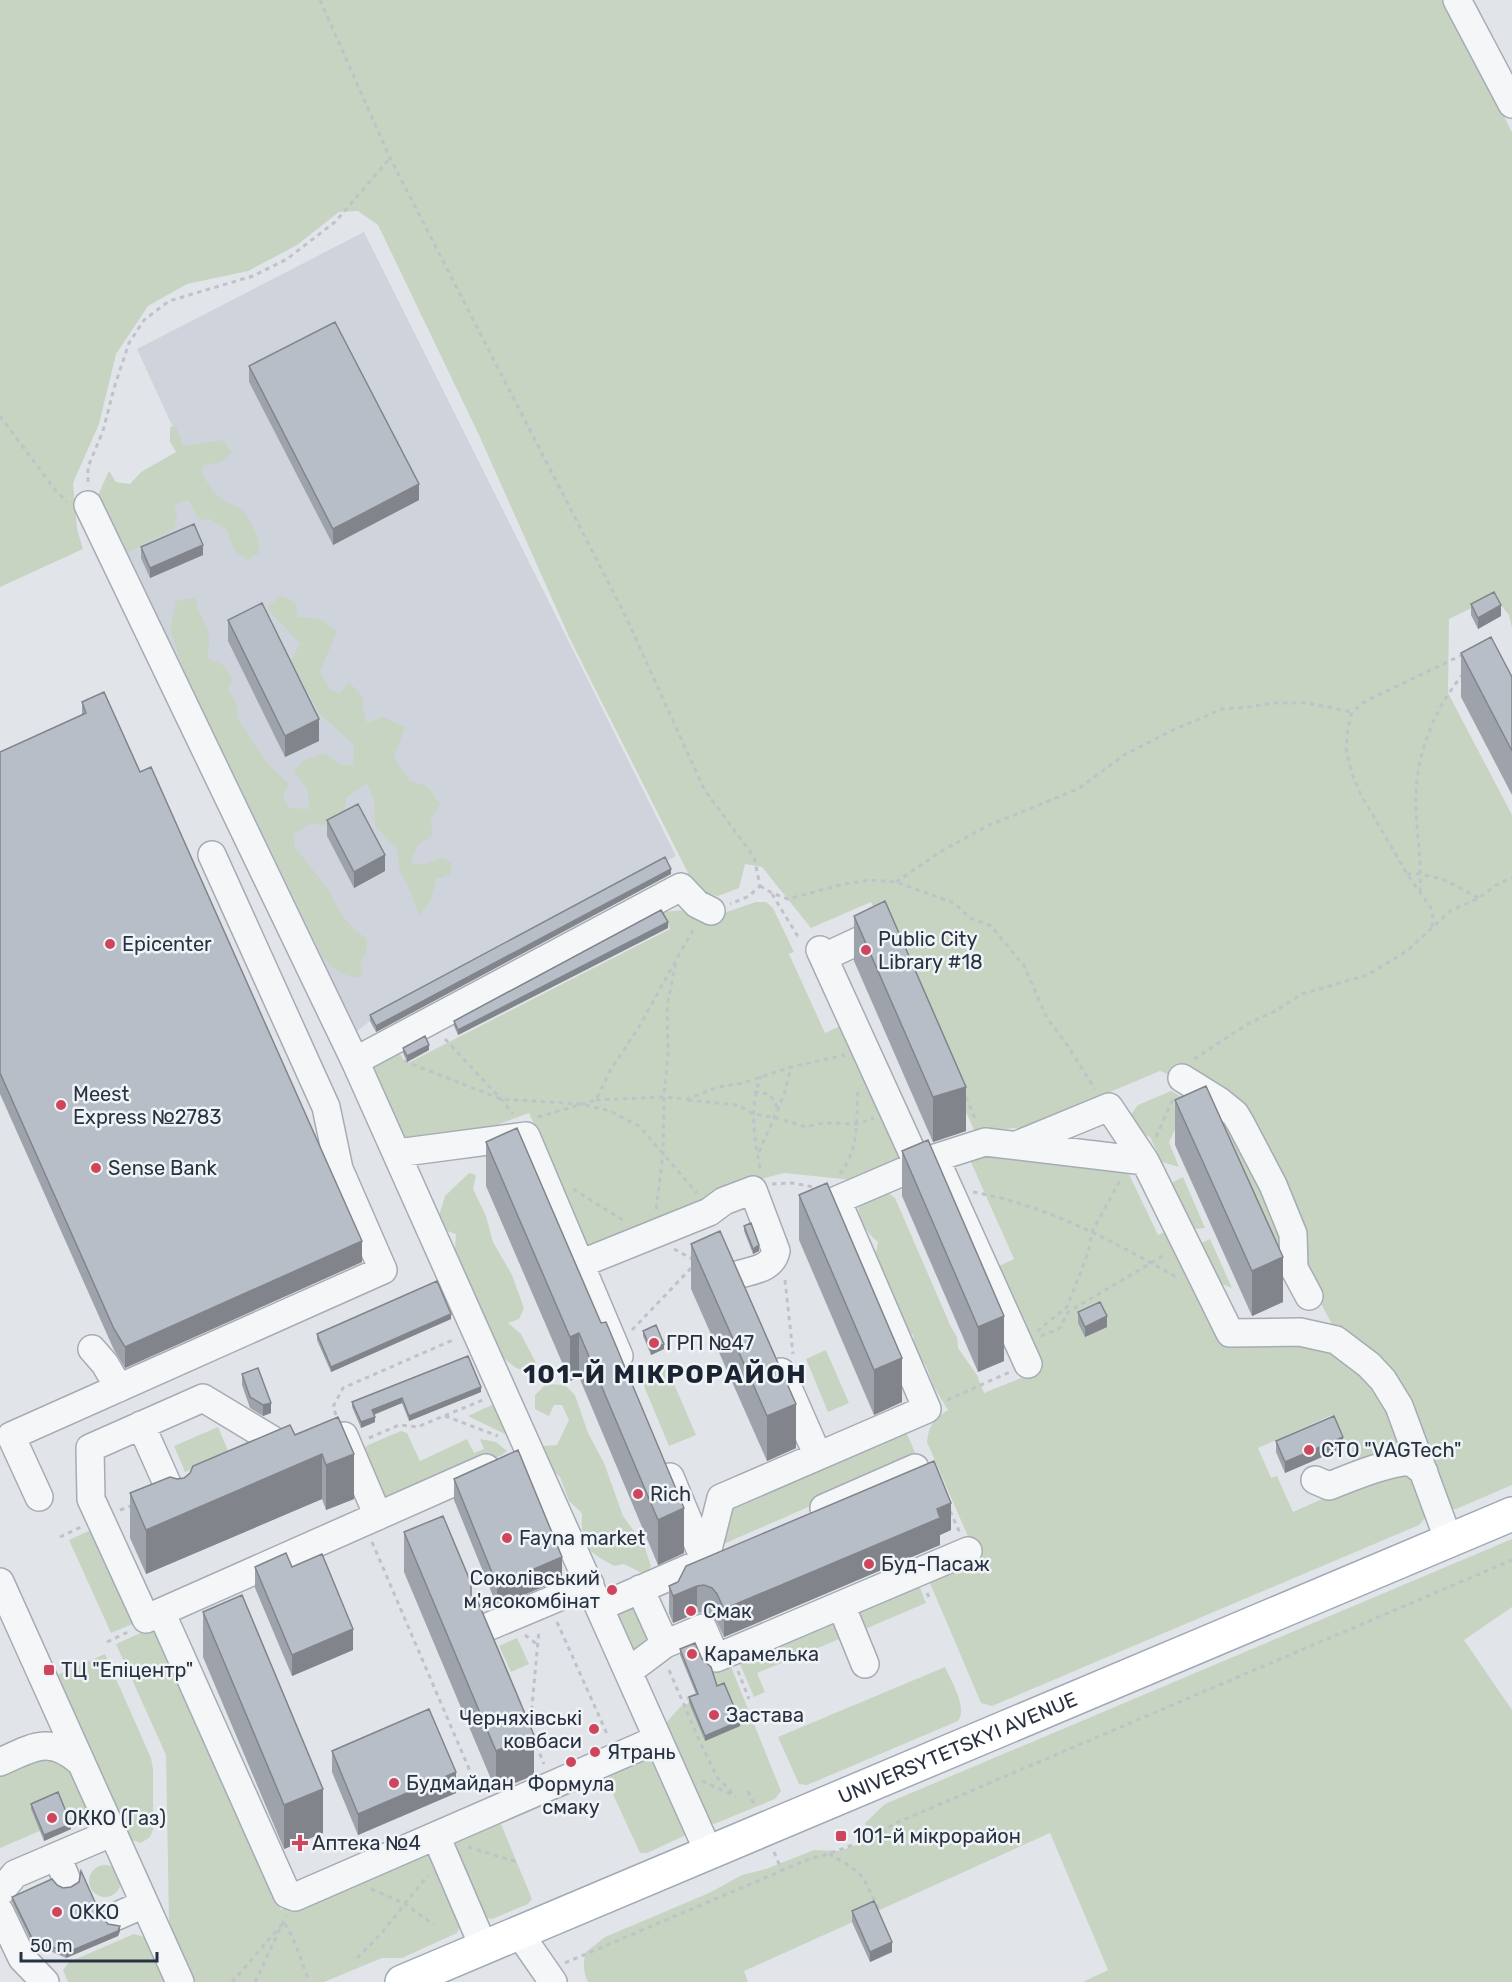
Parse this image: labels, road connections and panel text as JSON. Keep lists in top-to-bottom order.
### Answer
{
  "streets": {
    "main road": ["UNIVERSYTETSKYI AVENUE"]
  },
  "districts": ["101-Й МІКРОРАЙОН"],
  "places": {
    "other": [
      "Epicenter",
      "Public City Library #18",
      "Meest Express №2783",
      "Sense Bank",
      "ГРП №47",
      "СТО \"VAGTech\"",
      "Rich",
      "Fayna market",
      "Буд-Пасаж",
      "Соколівський м'ясокомбінат",
      "Смак",
      "Карамелька",
      "Застава",
      "Черняхівські ковбаси",
      "Ятрань",
      "Формула смаку",
      "Будмайдан",
      "ОККО (Газ)",
      "OKKO"
    ],
    "transit": ["ТЦ \"Епіцентр\"", "101-й мікрорайон"],
    "health": ["Аптека №4"]
  },
  "scale_bar": "50 m"
}
